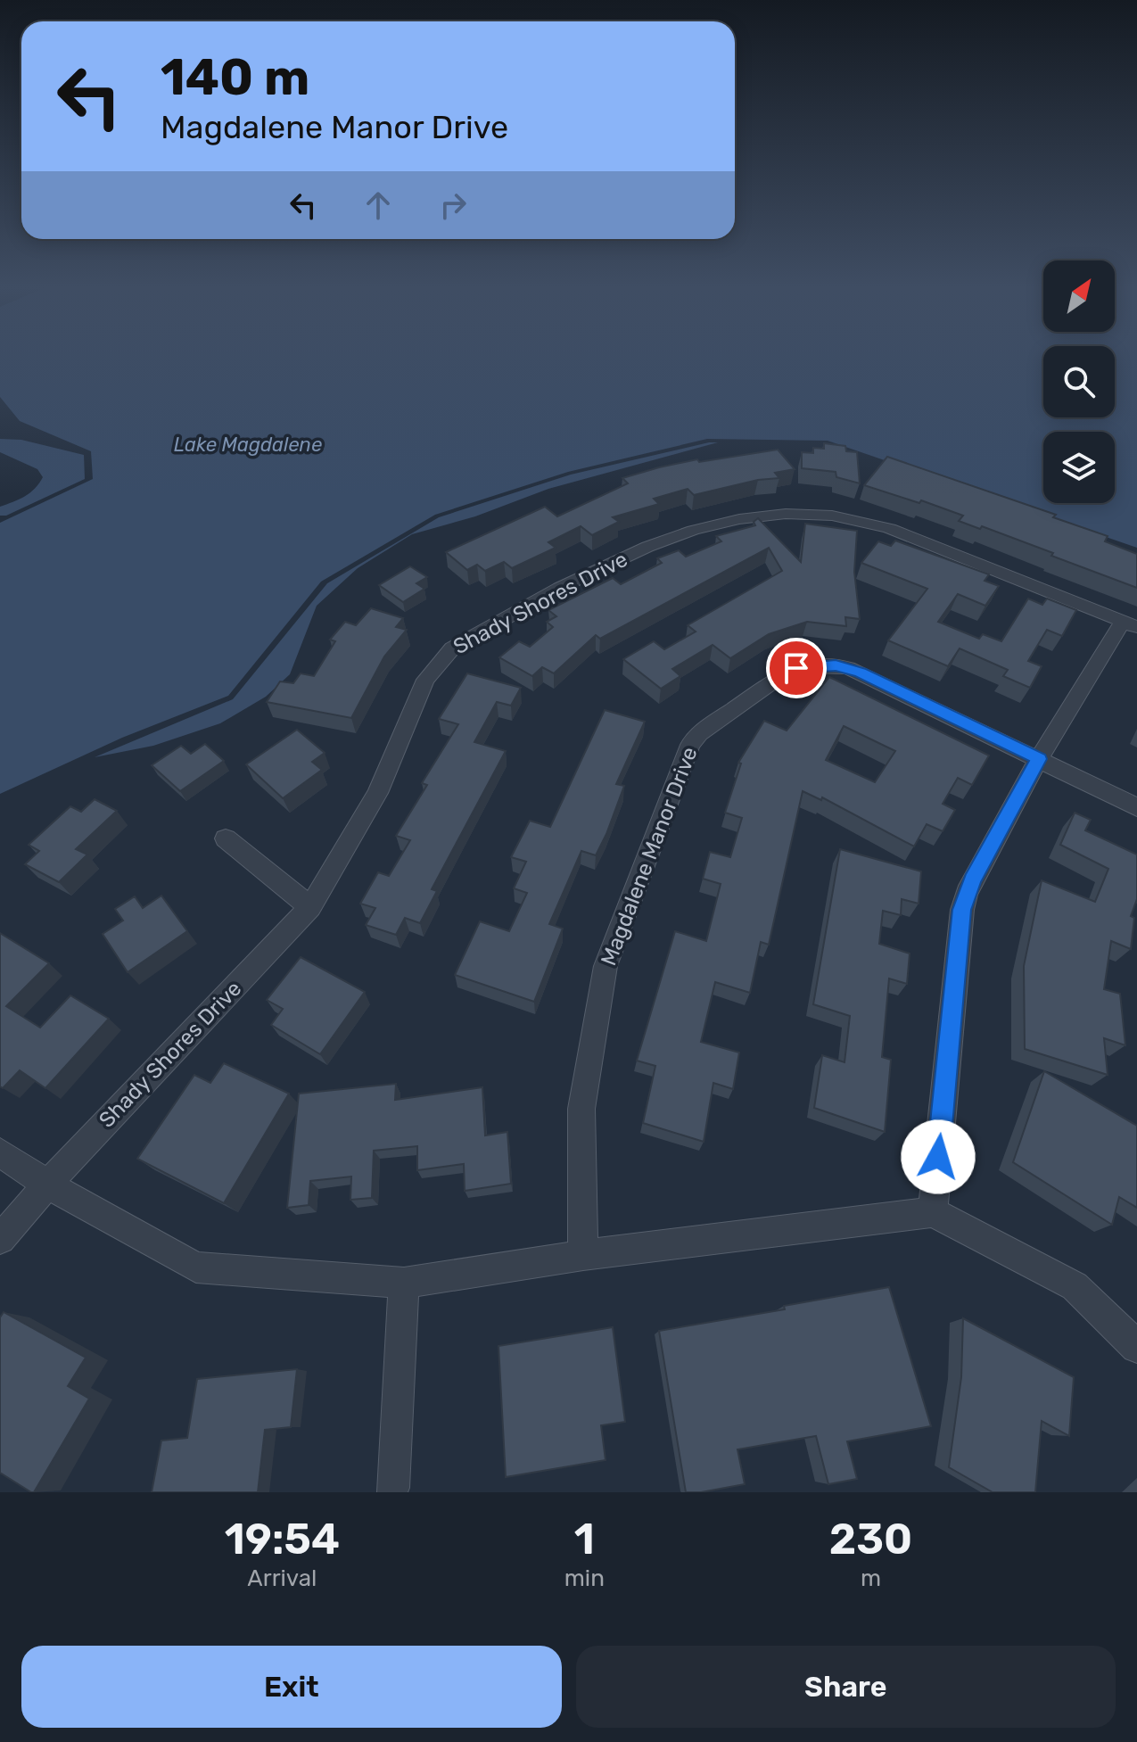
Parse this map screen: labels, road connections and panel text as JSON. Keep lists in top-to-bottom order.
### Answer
{
  "streets": {
    "street": ["Shady Shores Drive", "Magdalene Manor Drive"]
  },
  "water": ["Lake Magdalene"],
  "north": "top right",
  "page": {
    "turn": ["140 m", "Magdalene Manor Drive"],
    "eta": [
      "19:54",
      "Arrival",
      "1",
      "min",
      "230",
      "m"
    ],
    "buttons": ["Exit", "Share"]
  }
}
